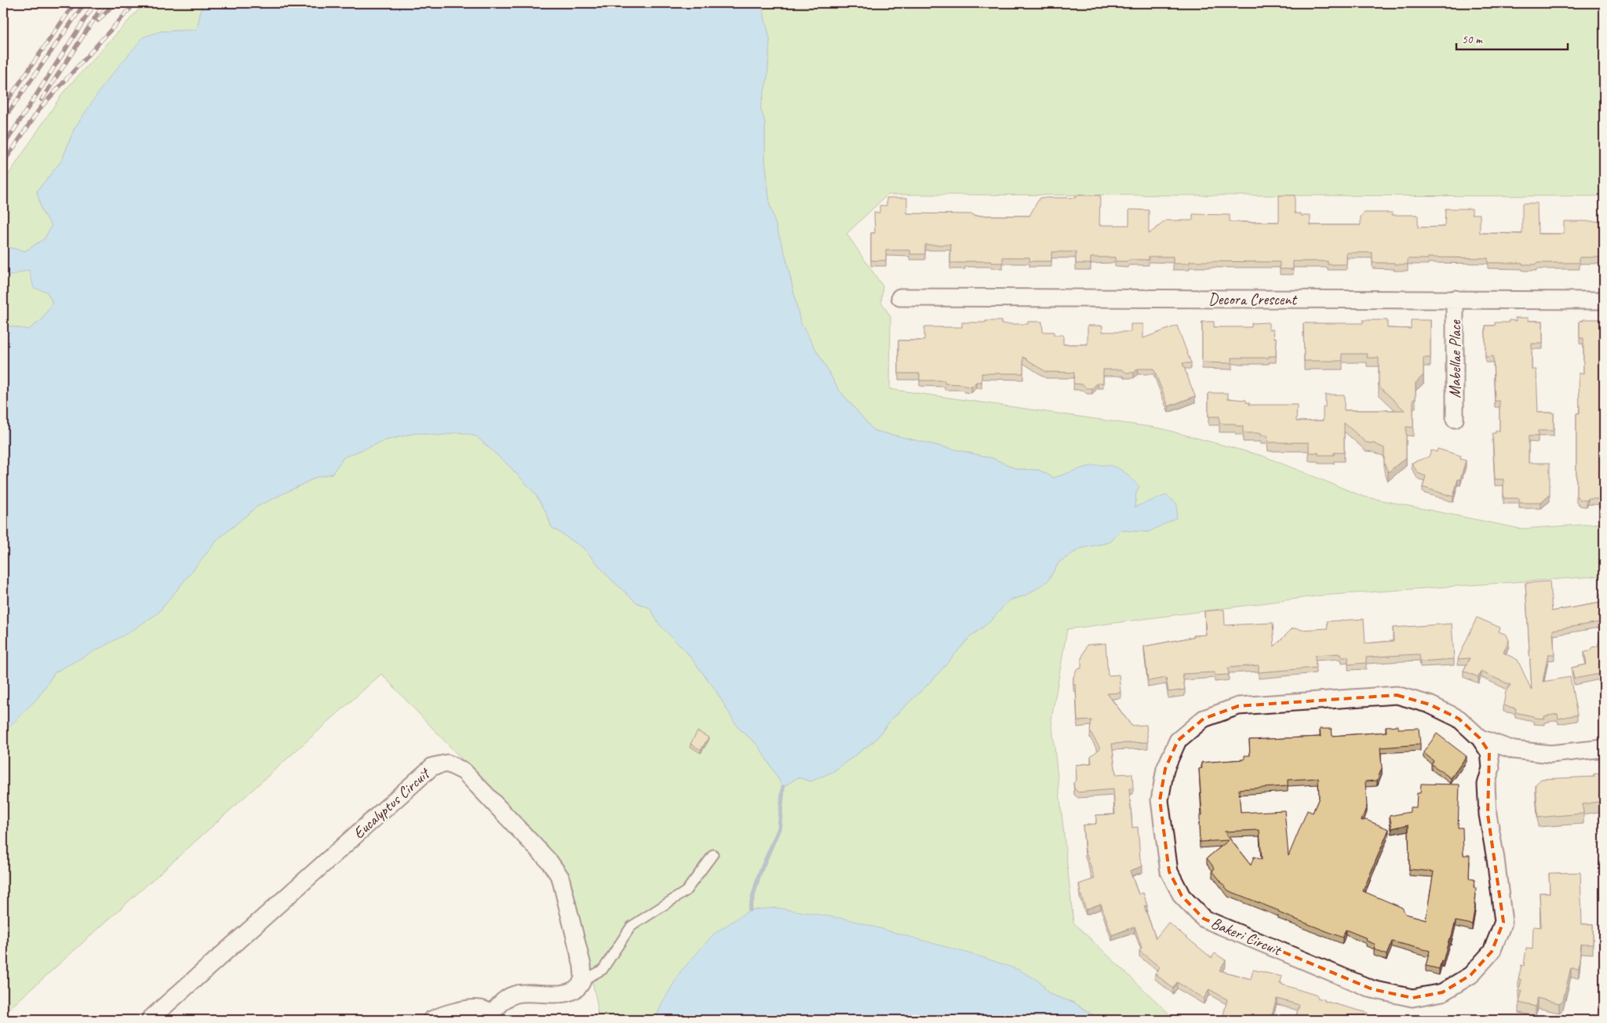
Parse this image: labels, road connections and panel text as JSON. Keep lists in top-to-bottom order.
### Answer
{
  "streets": {
    "street": [
      "Decora Crescent",
      "Mabellae Place",
      "Eucalyptus Circuit",
      "Bakeri Circuit"
    ]
  },
  "crossings": [
    ["Decora Crescent", "Mabellae Place"]
  ],
  "scale_bar": "50 m"
}
